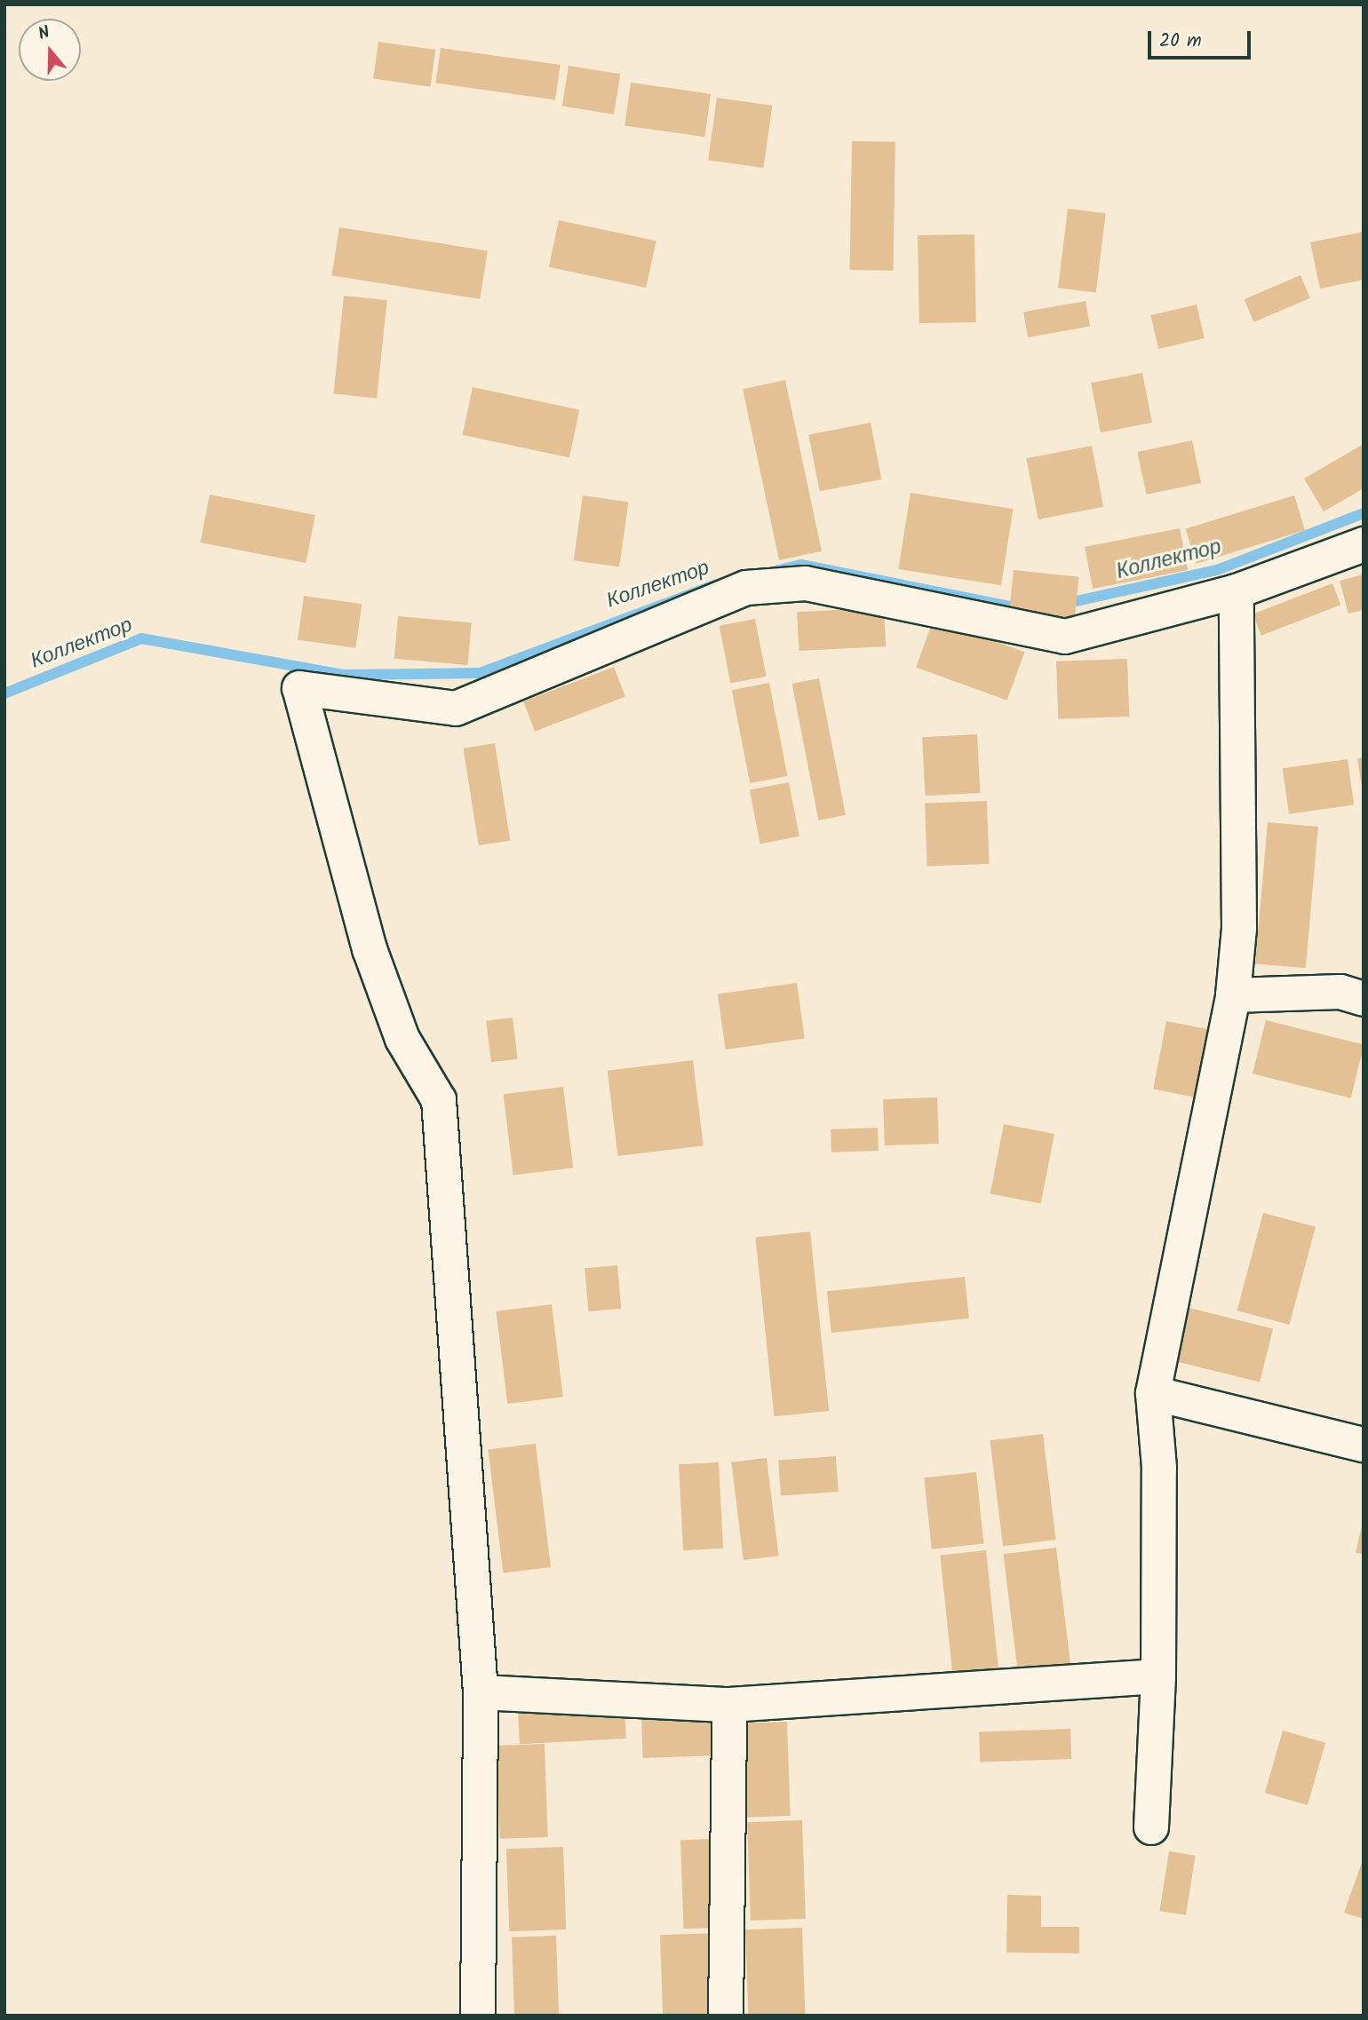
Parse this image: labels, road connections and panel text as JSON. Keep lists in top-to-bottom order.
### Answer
{
  "water": ["Коллектор"],
  "scale_bar": "20 m",
  "north": "top"
}
